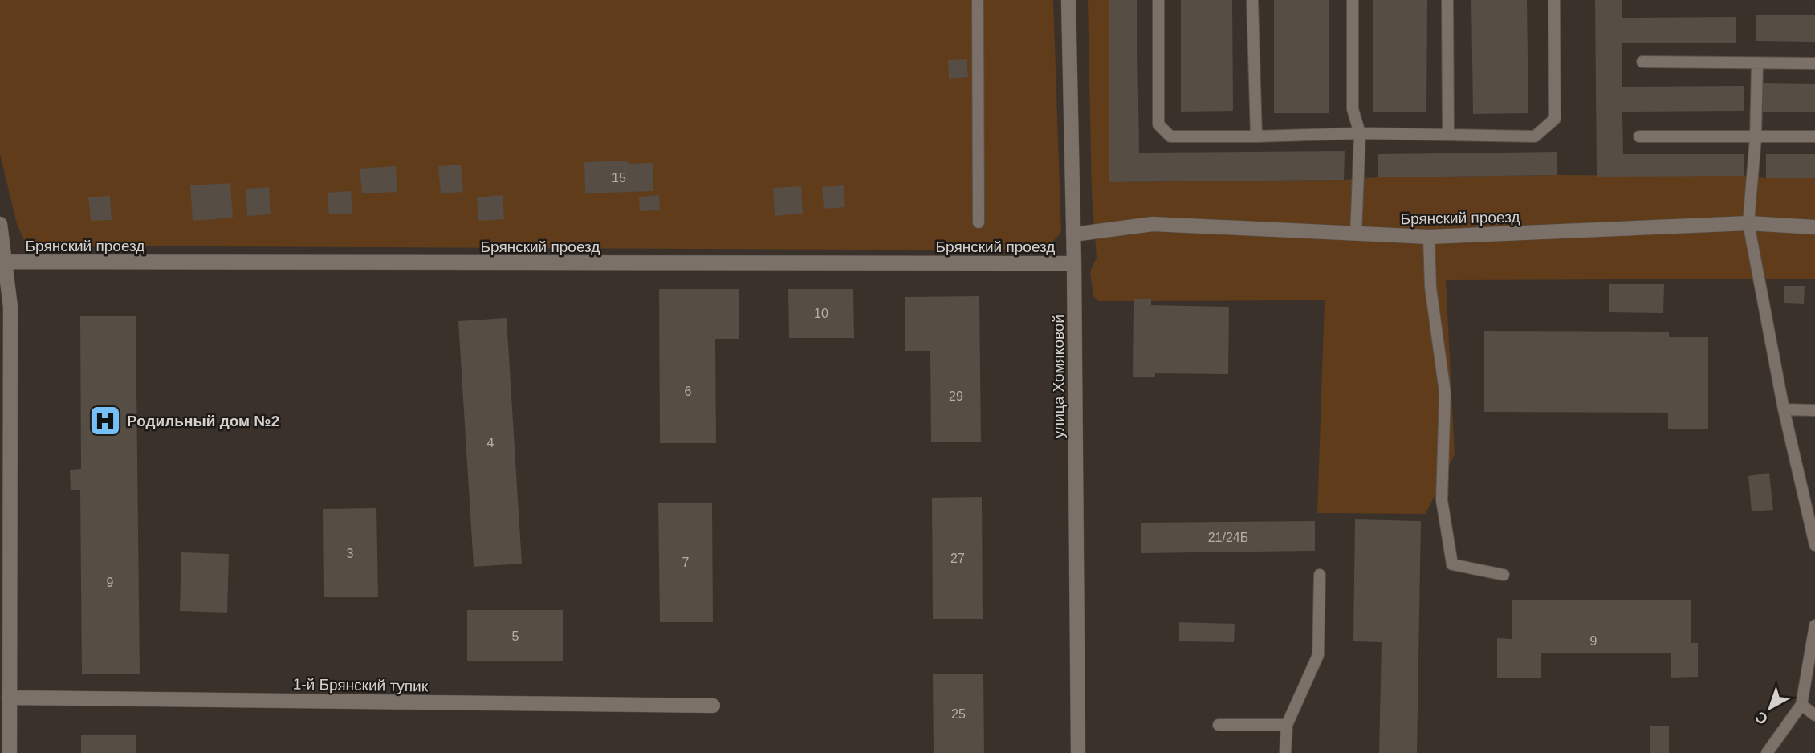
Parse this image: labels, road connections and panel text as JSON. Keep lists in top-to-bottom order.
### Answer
{
  "streets": {
    "street": ["Брянский проезд", "улица Хомяковой", "1-й Брянский тупик"]
  },
  "crossings": [
    ["Брянский проезд", "улица Хомяковой"]
  ],
  "places": {
    "hospital": ["Родильный дом №2"]
  },
  "house_numbers": [
    "15",
    "10",
    "6",
    "29",
    "4",
    "21/24Б",
    "3",
    "27",
    "7",
    "9",
    "5",
    "9",
    "25"
  ],
  "north": "bottom left"
}
